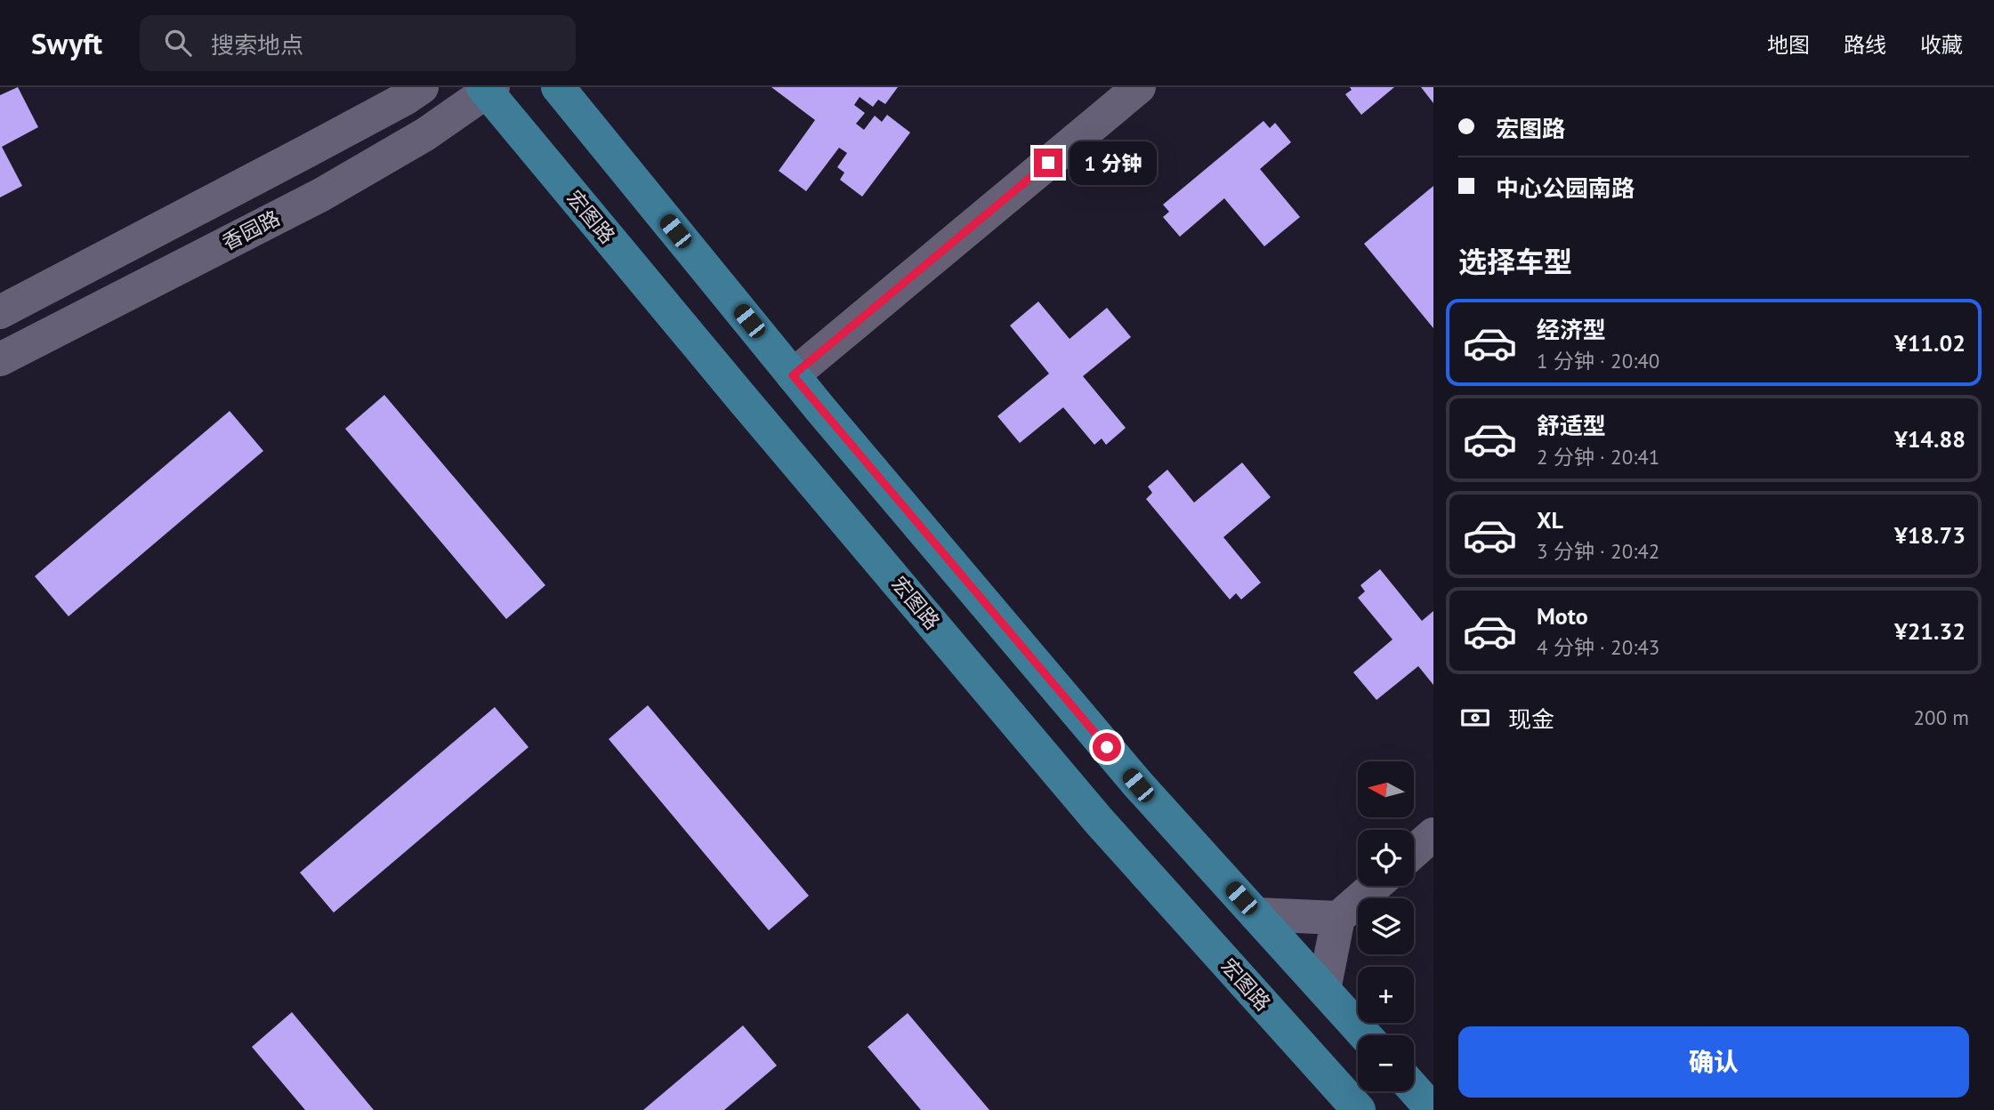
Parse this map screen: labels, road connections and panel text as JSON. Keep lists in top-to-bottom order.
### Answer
{
  "streets": {
    "main road": ["宏图路"],
    "street": ["香园路"]
  },
  "crossings": [
    ["宏图路", "香园路"]
  ],
  "north": "left",
  "page": {
    "header": "Swyft",
    "search": "搜索地点",
    "nav": ["地图", "路线", "收藏"],
    "banner": ["宏图路", "中心公园南路"],
    "bubble": "1 分钟",
    "heading": "选择车型",
    "list": [
      {
        "name": "经济型",
        "note": "1 分钟 · 20:40",
        "value": "¥11.02"
      },
      {
        "name": "舒适型",
        "note": "2 分钟 · 20:41",
        "value": "¥14.88"
      },
      {
        "name": "XL",
        "note": "3 分钟 · 20:42",
        "value": "¥18.73"
      },
      {
        "name": "Moto",
        "note": "4 分钟 · 20:43",
        "value": "¥21.32"
      }
    ],
    "pay": ["现金", "200 m"],
    "map_buttons": ["+", "−"],
    "buttons": "确认"
  }
}
